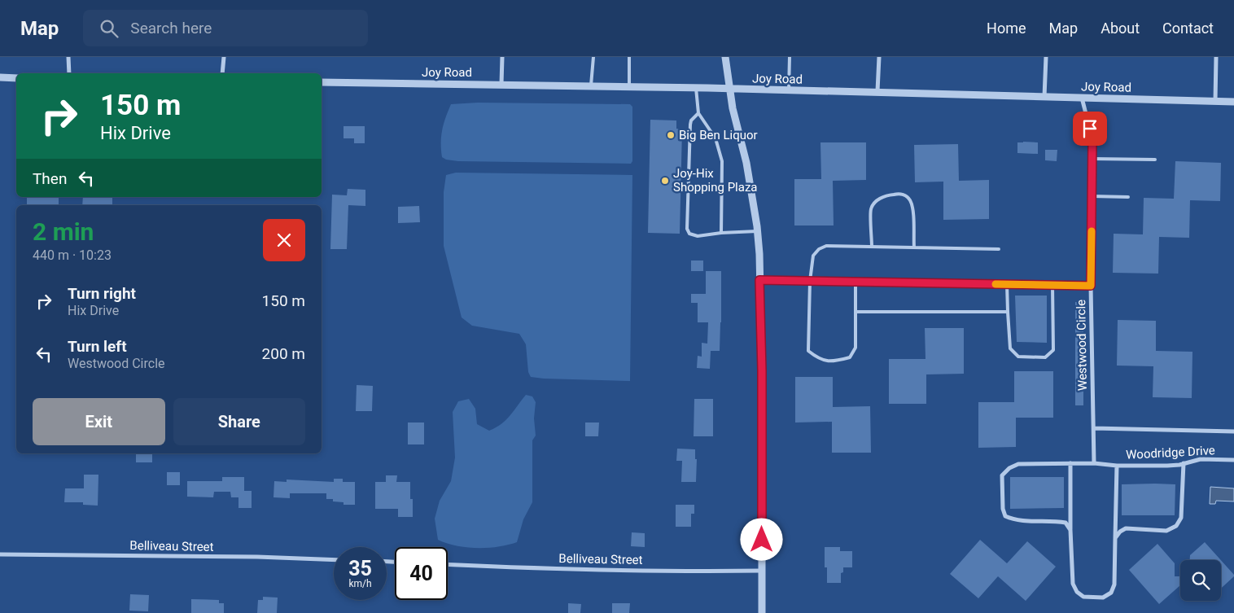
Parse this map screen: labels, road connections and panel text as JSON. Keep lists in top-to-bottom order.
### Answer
{
  "streets": {
    "street": [
      "Joy Road",
      "Westwood Circle",
      "Woodridge Drive",
      "Belliveau Street"
    ]
  },
  "crossings": [
    ["Joy Road", "Westwood Circle"]
  ],
  "places": ["Big Ben Liquor", "Joy-Hix Shopping Plaza"],
  "page": {
    "header": "Map",
    "search": "Search here",
    "nav": [
      "Home",
      "Map",
      "About",
      "Contact"
    ],
    "turn": ["150 m", "Hix Drive"],
    "then": "Then",
    "heading": ["2 min", "440 m · 10:23"],
    "list": [
      {
        "name": "Turn right",
        "note": "Hix Drive",
        "value": "150 m"
      },
      {
        "name": "Turn left",
        "note": "Westwood Circle",
        "value": "200 m"
      }
    ],
    "buttons": ["Exit", "Share"],
    "speed": "35 km/h",
    "limit": "40"
  }
}
